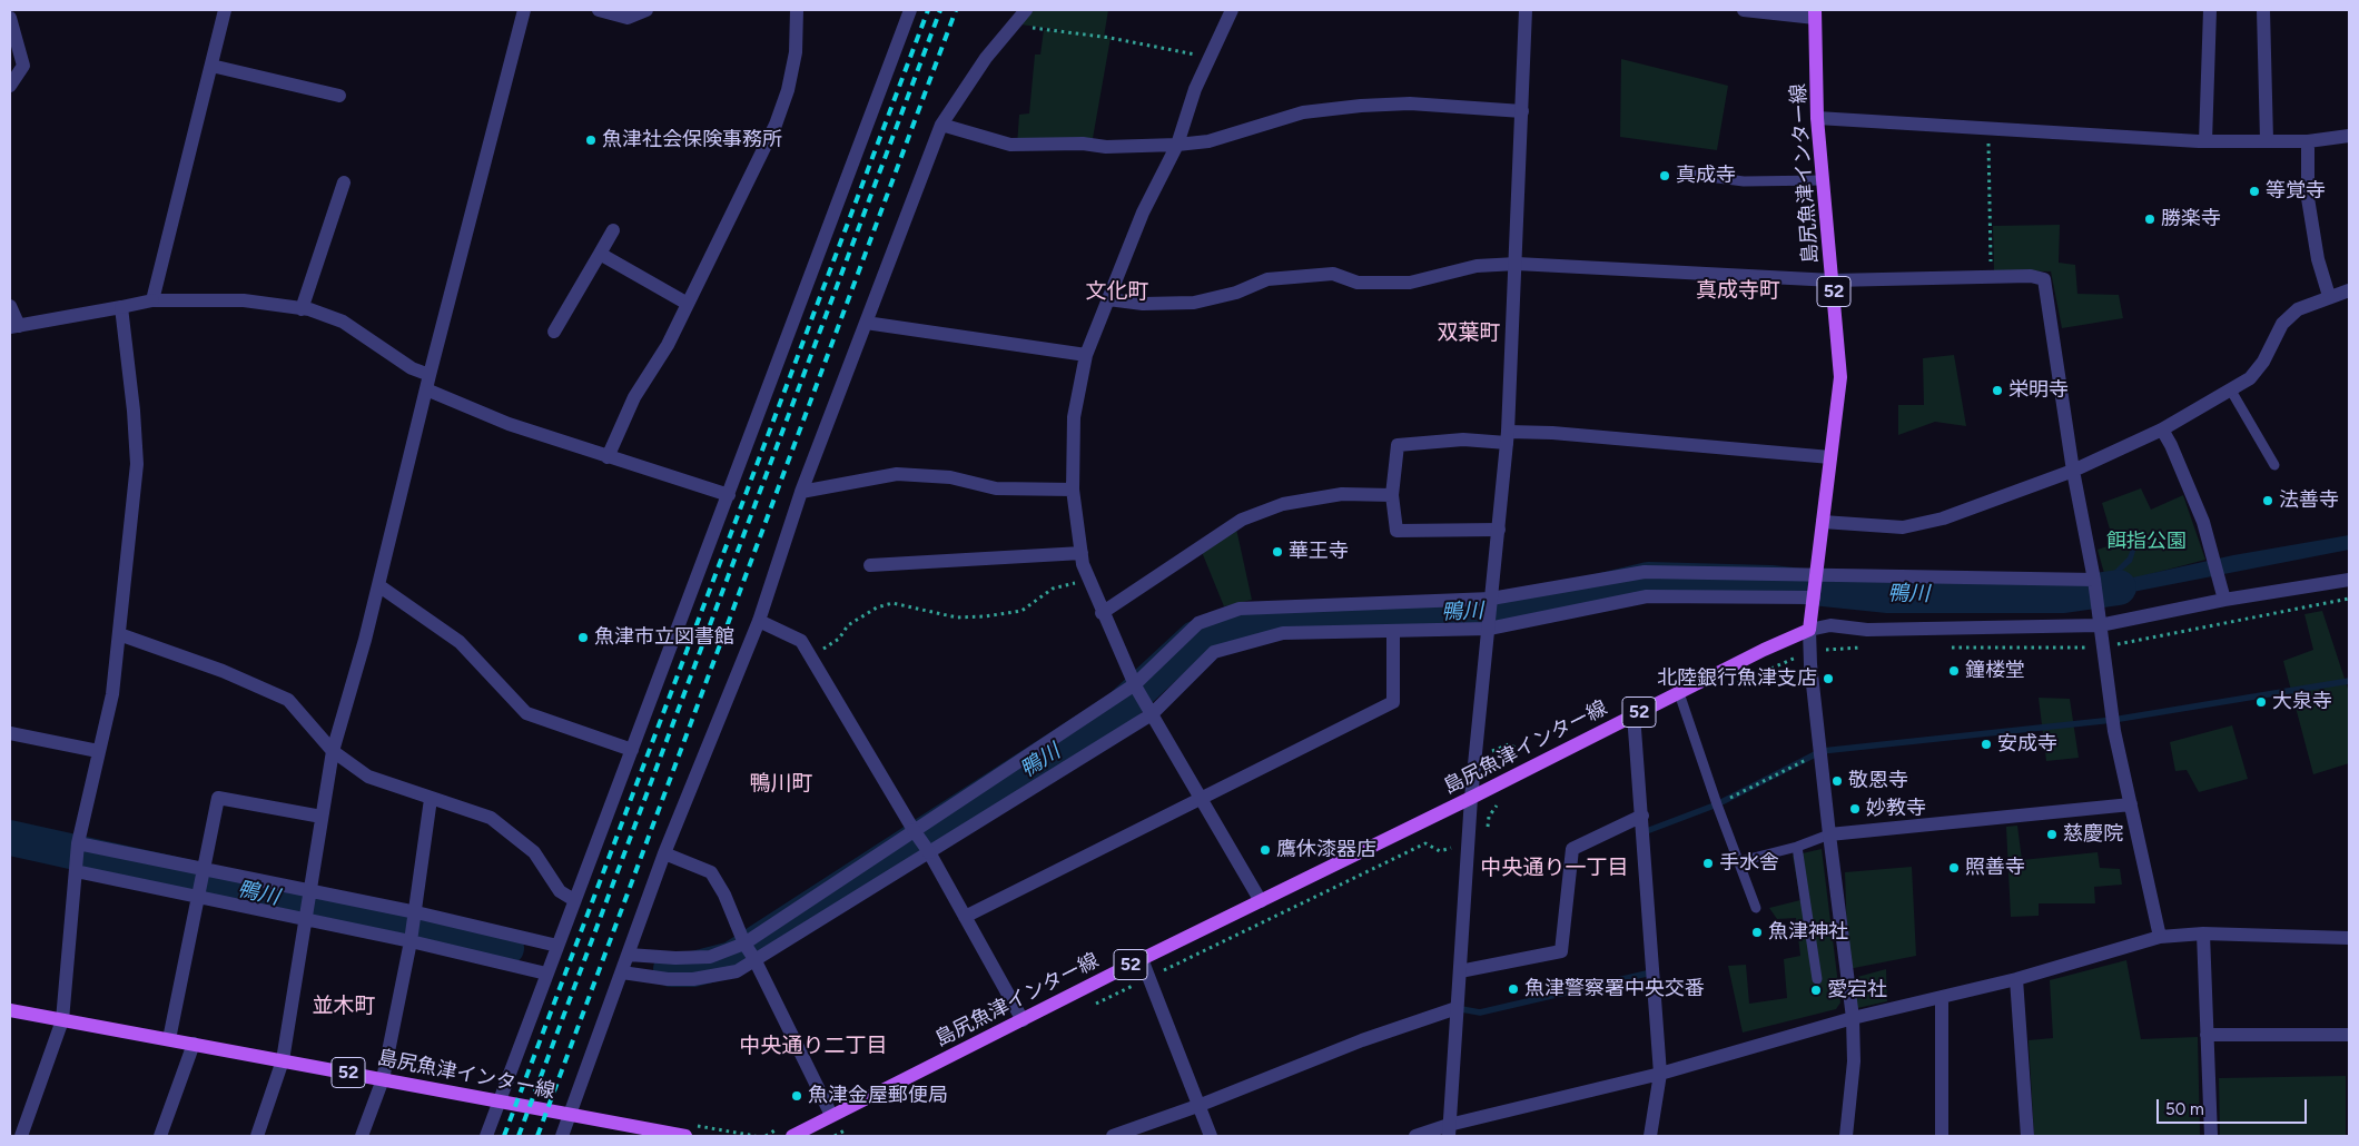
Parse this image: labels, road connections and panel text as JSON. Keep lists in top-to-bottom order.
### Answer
{
  "streets": {
    "main road": ["島尻魚津インター線", "52"]
  },
  "districts": [
    "真成寺町",
    "文化町",
    "双葉町",
    "鴨川町",
    "中央通り一丁目",
    "並木町",
    "中央通り二丁目"
  ],
  "water": ["鴨川"],
  "parks": ["餌指公園"],
  "places": [
    "魚津社会保険事務所",
    "真成寺",
    "等覚寺",
    "勝楽寺",
    "栄明寺",
    "法善寺",
    "華王寺",
    "魚津市立図書館",
    "鐘楼堂",
    "北陸銀行魚津支店",
    "大泉寺",
    "安成寺",
    "敬恩寺",
    "妙教寺",
    "慈慶院",
    "鷹休漆器店",
    "手水舎",
    "照善寺",
    "魚津神社",
    "魚津警察署中央交番",
    "愛宕社",
    "魚津金屋郵便局"
  ],
  "scale_bar": "50 m"
}
